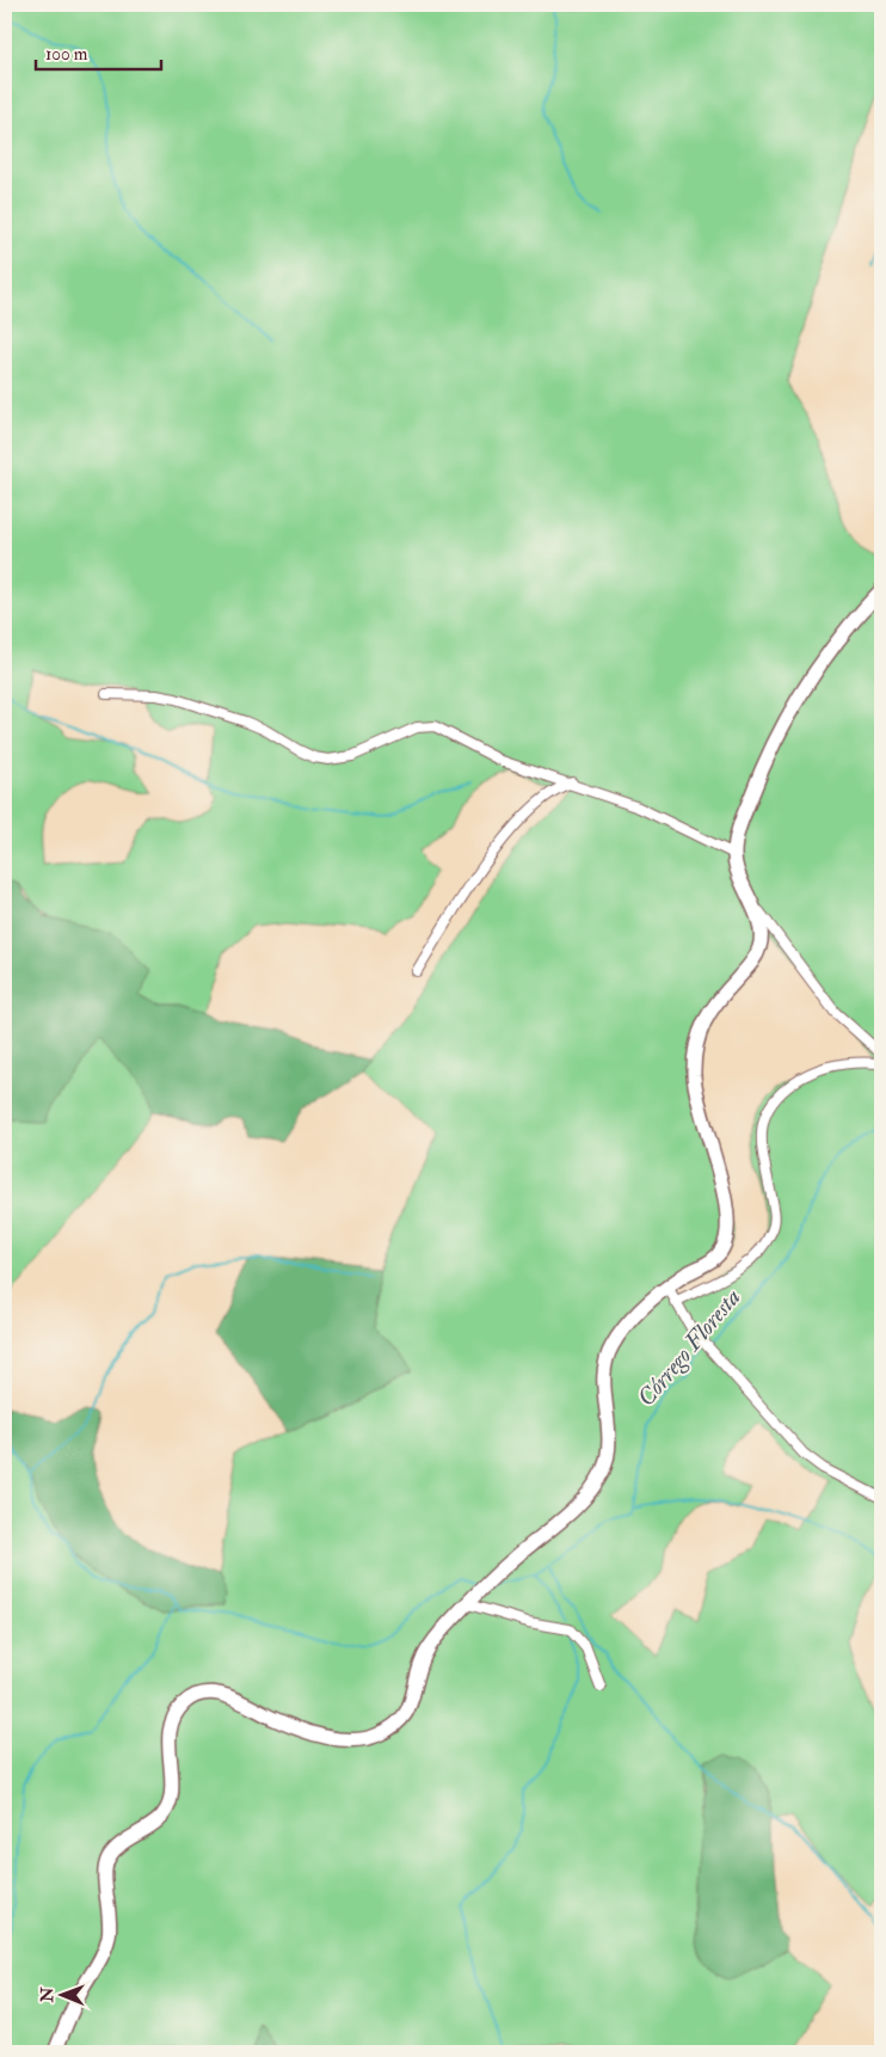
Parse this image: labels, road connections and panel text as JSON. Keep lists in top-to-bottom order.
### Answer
{
  "water": ["Córrego Floresta"],
  "scale_bar": "100 m",
  "north": "left"
}
